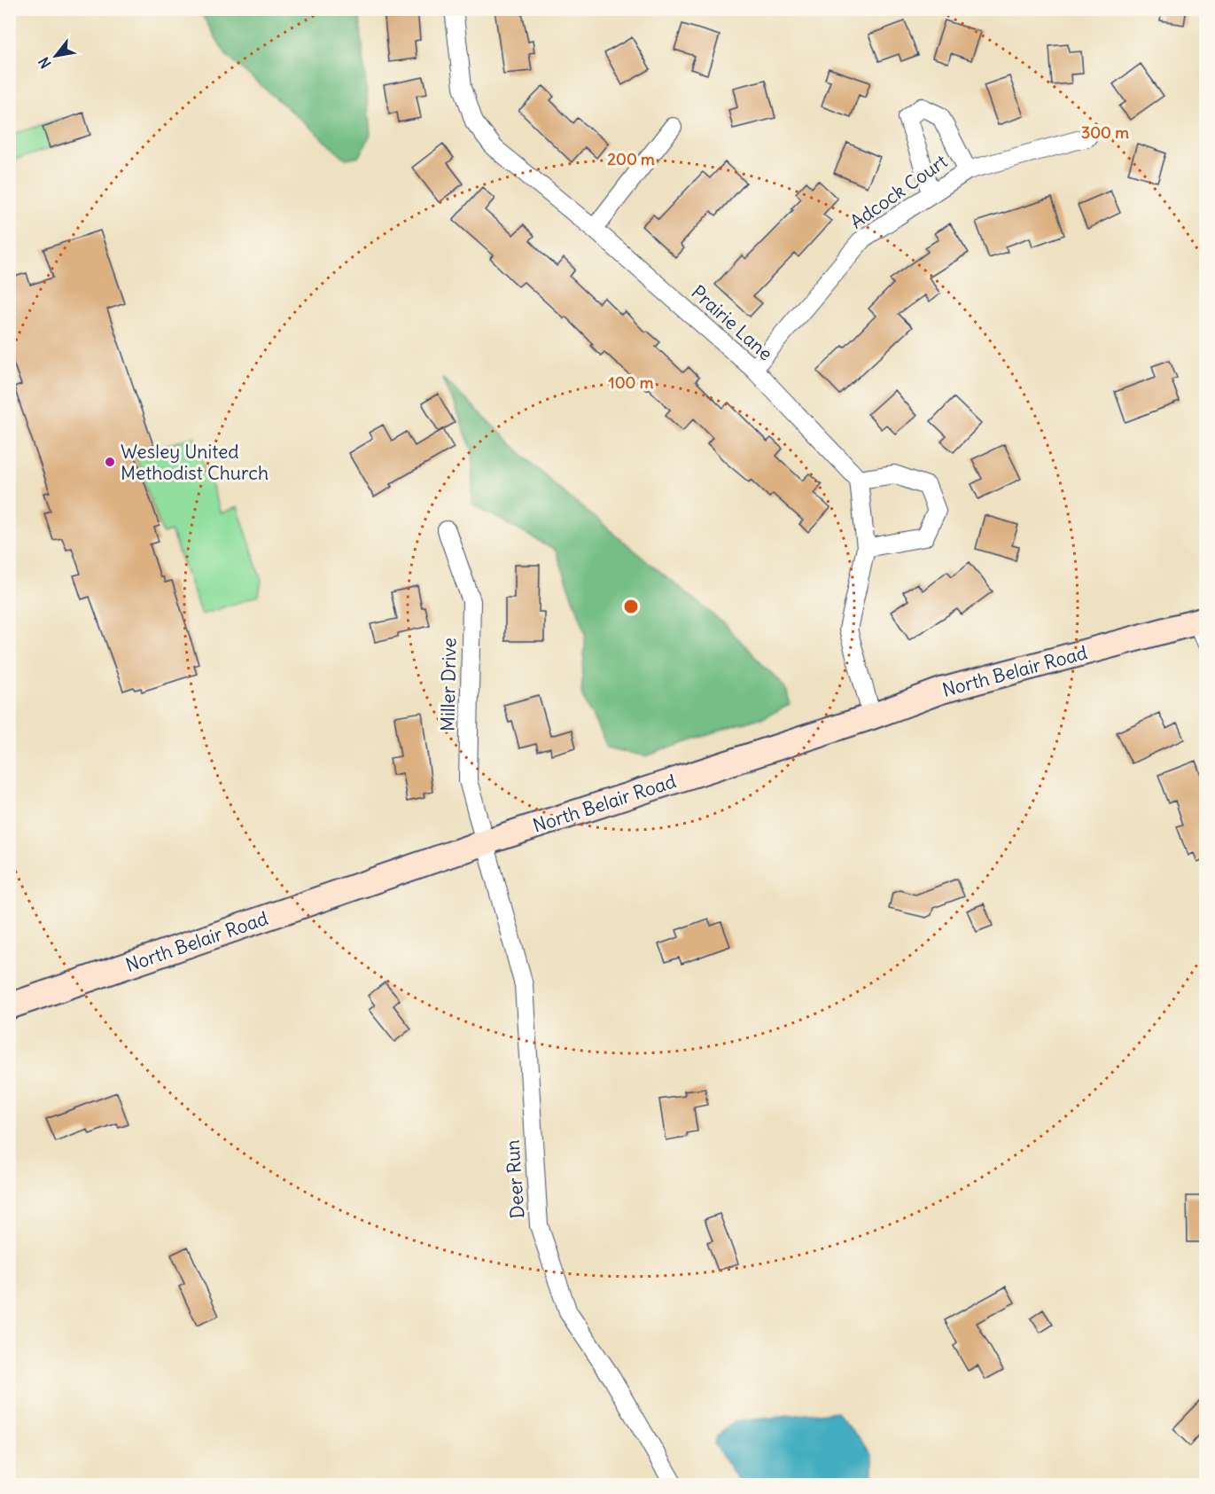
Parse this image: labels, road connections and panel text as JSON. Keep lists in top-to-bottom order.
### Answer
{
  "streets": {
    "street": [
      "Adcock Court",
      "Prairie Lane",
      "North Belair Road",
      "Miller Drive",
      "Deer Run"
    ]
  },
  "crossings": [
    ["Adcock Court", "Prairie Lane"],
    ["North Belair Road", "Miller Drive"],
    ["North Belair Road", "Deer Run"],
    ["Miller Drive", "Deer Run"]
  ],
  "places": ["Wesley United Methodist Church"],
  "north": "bottom left",
  "rings": ["300 m", "200 m", "100 m"]
}
